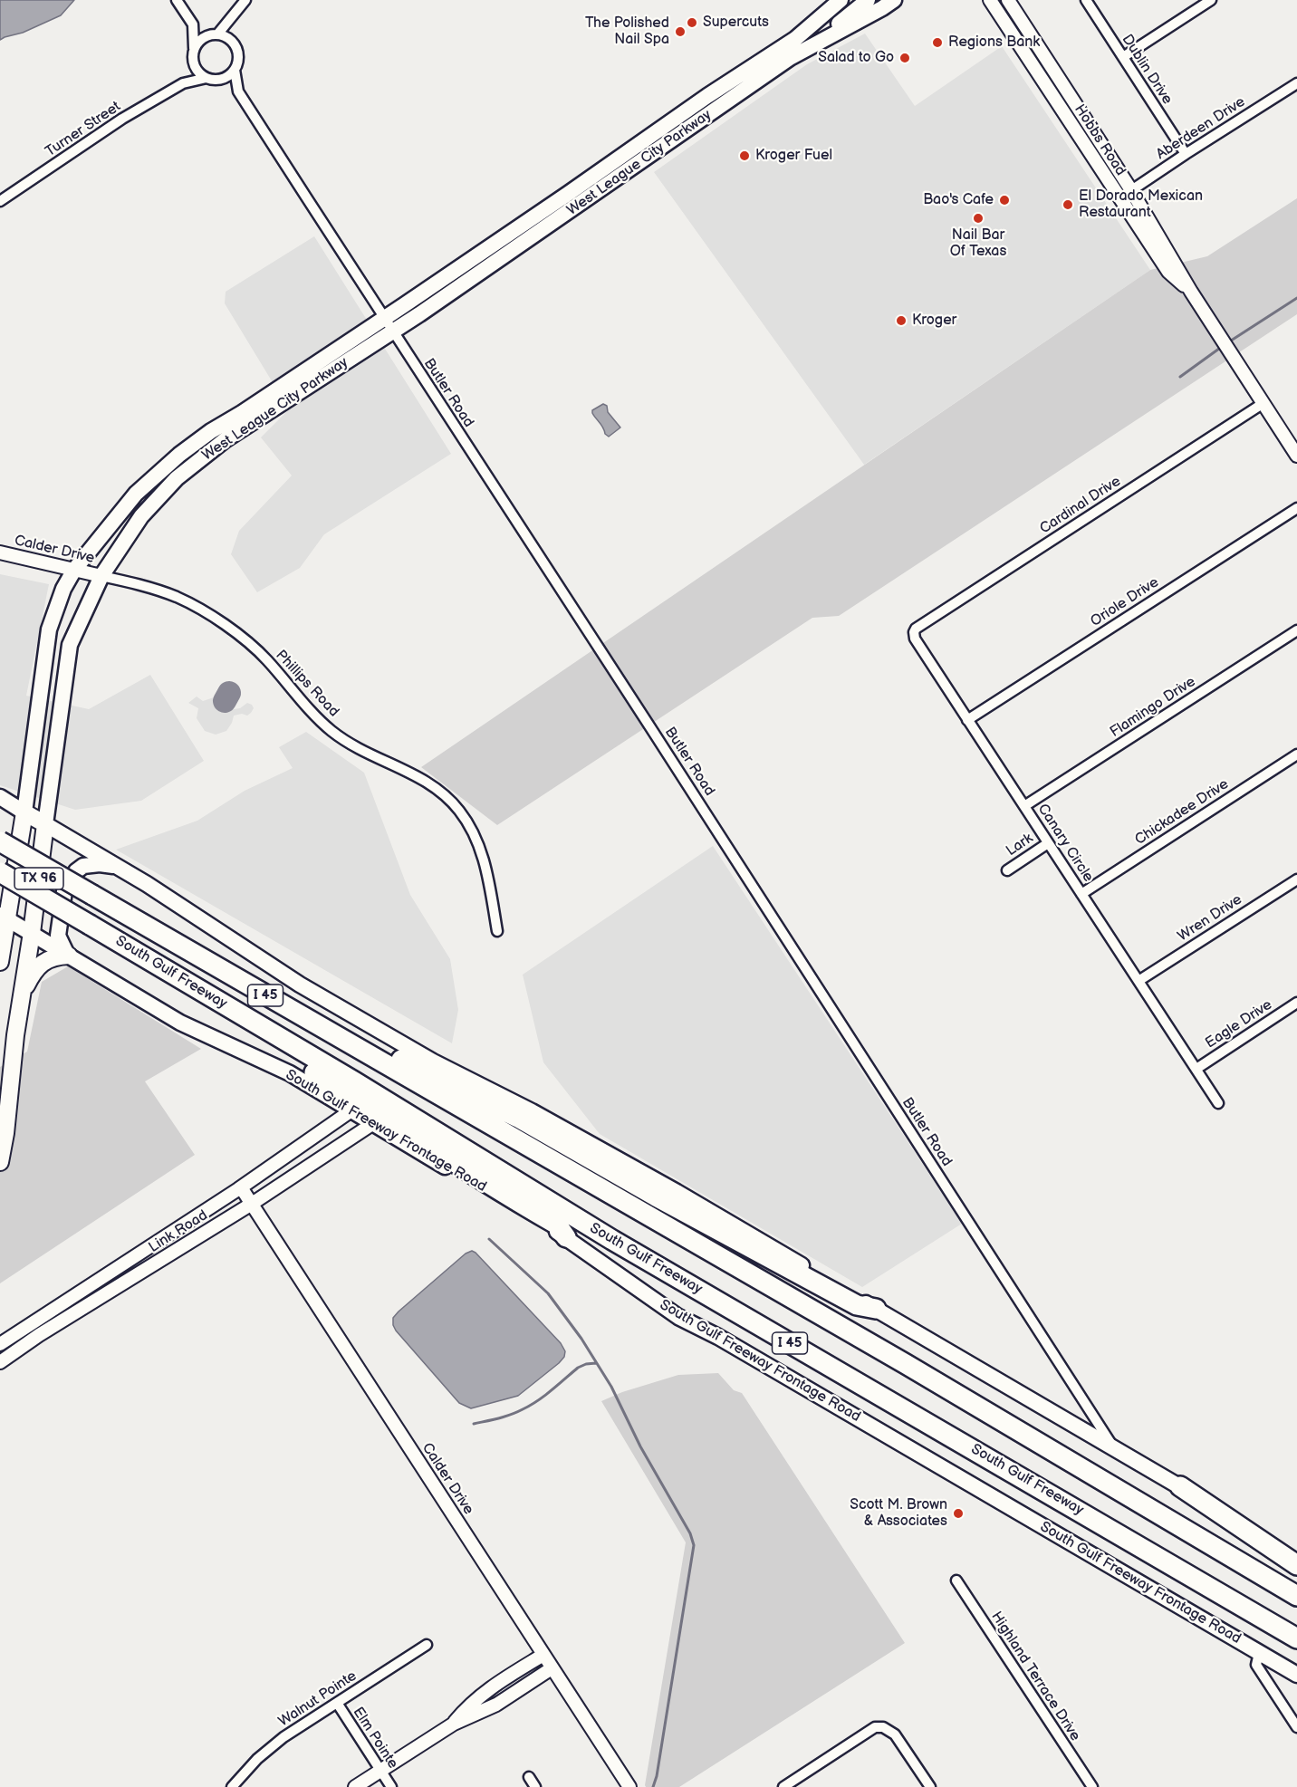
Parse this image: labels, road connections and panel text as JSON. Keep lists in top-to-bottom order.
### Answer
{
  "streets": {
    "highway": ["South Gulf Freeway", "I 45"],
    "main road": ["West League City Parkway", "TX 96", "South Gulf Freeway Frontage Road"],
    "street": [
      "Dublin Drive",
      "Aberdeen Drive",
      "Turner Street",
      "Hobbs Road",
      "Butler Road",
      "Cardinal Drive",
      "Calder Drive",
      "Oriole Drive",
      "Phillips Road",
      "Flamingo Drive",
      "Chickadee Drive",
      "Canary Circle",
      "Lark",
      "Wren Drive",
      "Eagle Drive",
      "Link Road",
      "Highland Terrace Drive",
      "Walnut Pointe",
      "Elm Pointe"
    ]
  },
  "crossings": [
    ["Dublin Drive", "Aberdeen Drive"],
    ["Aberdeen Drive", "Hobbs Road"],
    ["Turner Street", "Butler Road"],
    ["Hobbs Road", "Cardinal Drive"],
    ["West League City Parkway", "Butler Road"],
    ["West League City Parkway", "Calder Drive"],
    ["West League City Parkway", "Phillips Road"],
    ["West League City Parkway", "South Gulf Freeway Frontage Road"],
    ["Cardinal Drive", "Canary Circle"],
    ["Calder Drive", "Phillips Road"],
    ["Calder Drive", "Link Road"],
    ["Oriole Drive", "Canary Circle"],
    ["Flamingo Drive", "Canary Circle"],
    ["Chickadee Drive", "Canary Circle"],
    ["Canary Circle", "Lark"],
    ["Canary Circle", "Wren Drive"],
    ["Canary Circle", "Eagle Drive"],
    ["South Gulf Freeway Frontage Road", "Link Road"],
    ["Walnut Pointe", "Elm Pointe"]
  ],
  "places": [
    "Supercuts",
    "The Polished Nail Spa",
    "Regions Bank",
    "Salad to Go",
    "Kroger Fuel",
    "Bao's Cafe",
    "El Dorado Mexican Restaurant",
    "Nail Bar Of Texas",
    "Kroger",
    "Scott M. Brown & Associates"
  ]
}
